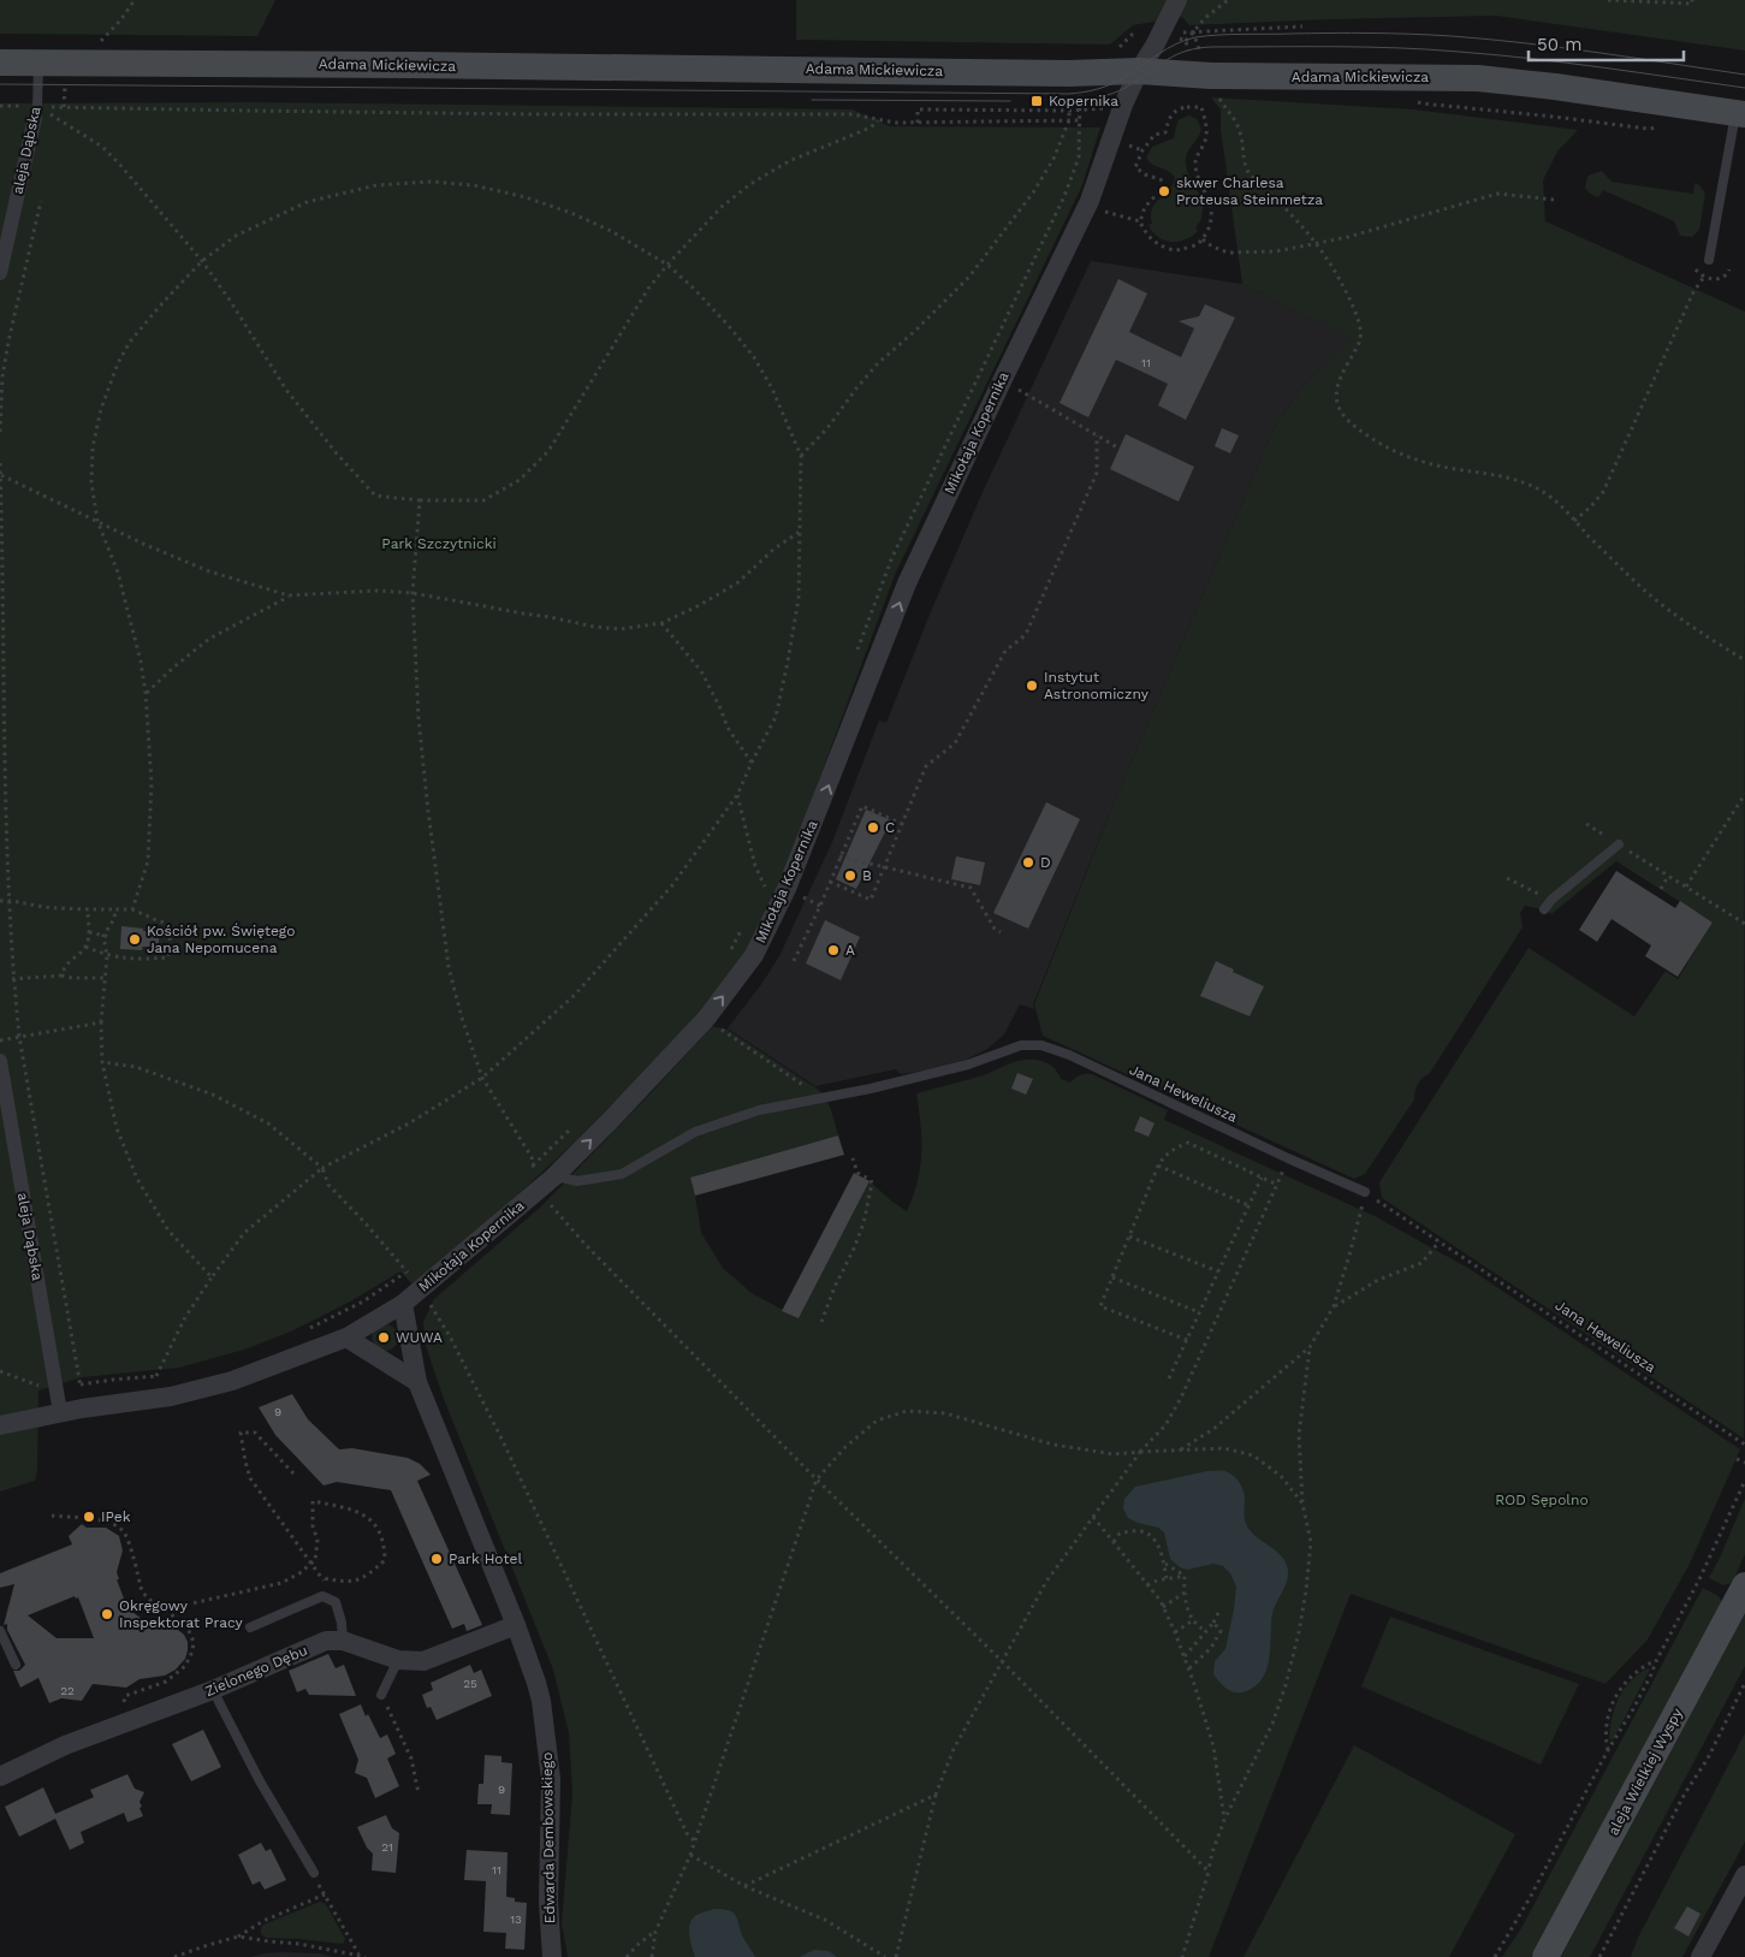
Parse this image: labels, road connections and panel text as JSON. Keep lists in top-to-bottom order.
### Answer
{
  "streets": {
    "main road": ["Adama Mickiewicza", "aleja Wielkiej Wyspy"],
    "street": [
      "aleja Dąbska",
      "Mikołaja Kopernika",
      "Zielonego Dębu",
      "Edwarda Dembowskiego"
    ],
    "lane": ["Jana Heweliusza"]
  },
  "crossings": [
    ["Adama Mickiewicza", "aleja Dąbska"],
    ["Adama Mickiewicza", "Mikołaja Kopernika"],
    ["aleja Dąbska", "Mikołaja Kopernika"],
    ["Mikołaja Kopernika", "Jana Heweliusza"],
    ["Mikołaja Kopernika", "Edwarda Dembowskiego"],
    ["Zielonego Dębu", "Edwarda Dembowskiego"]
  ],
  "one_way": ["Mikołaja Kopernika"],
  "parks": ["Park Szczytnicki", "ROD Sępolno"],
  "places": {
    "transit": ["Kopernika"],
    "other": [
      "skwer Charlesa Proteusa Steinmetza",
      "Instytut Astronomiczny",
      "C",
      "D",
      "B",
      "Kościół pw. Świętego Jana Nepomucena",
      "A",
      "WUWA",
      "IPek",
      "Park Hotel",
      "Okręgowy Inspektorat Pracy"
    ]
  },
  "house_numbers": [
    "11",
    "9",
    "25",
    "22",
    "9",
    "21",
    "11",
    "13"
  ],
  "scale_bar": "50 m"
}
